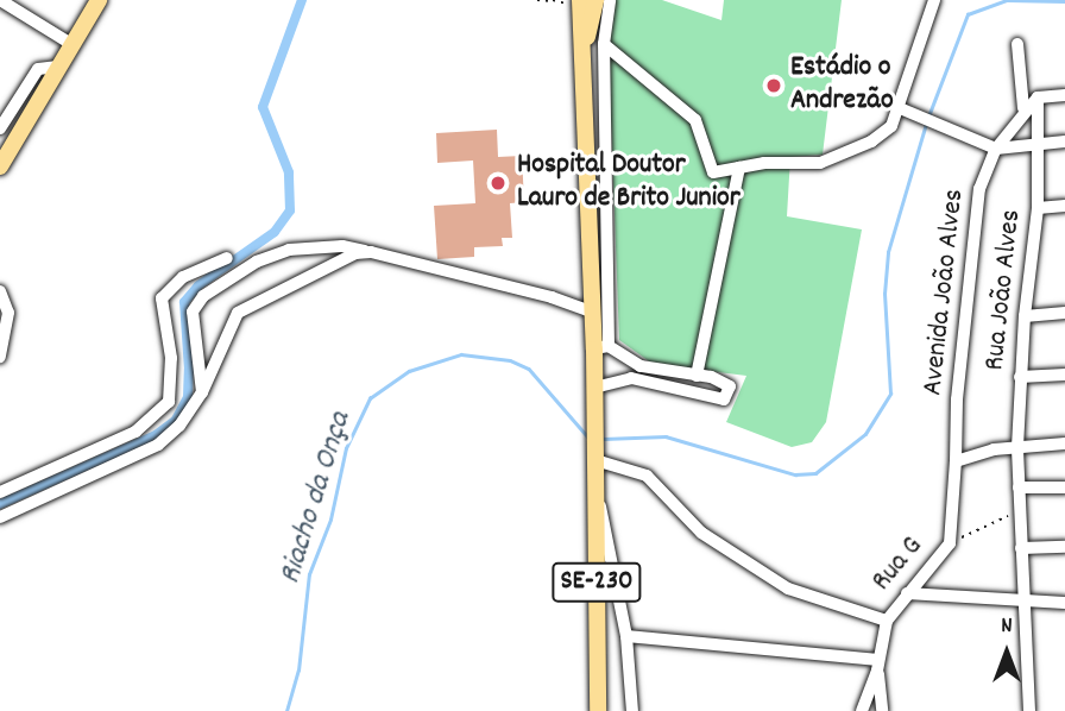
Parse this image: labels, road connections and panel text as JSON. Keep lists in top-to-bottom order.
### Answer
{
  "streets": {
    "main road": ["SE-230"],
    "street": ["Rua João Alves", "Avenida João Alves", "Rua G"]
  },
  "crossings": [
    ["Rua João Alves", "Avenida João Alves"],
    ["Avenida João Alves", "Rua G"]
  ],
  "water": ["Riacho da Onça"],
  "places": ["Estádio o Andrezão", "Hospital Doutor Lauro de Brito Junior"],
  "north": "top"
}
